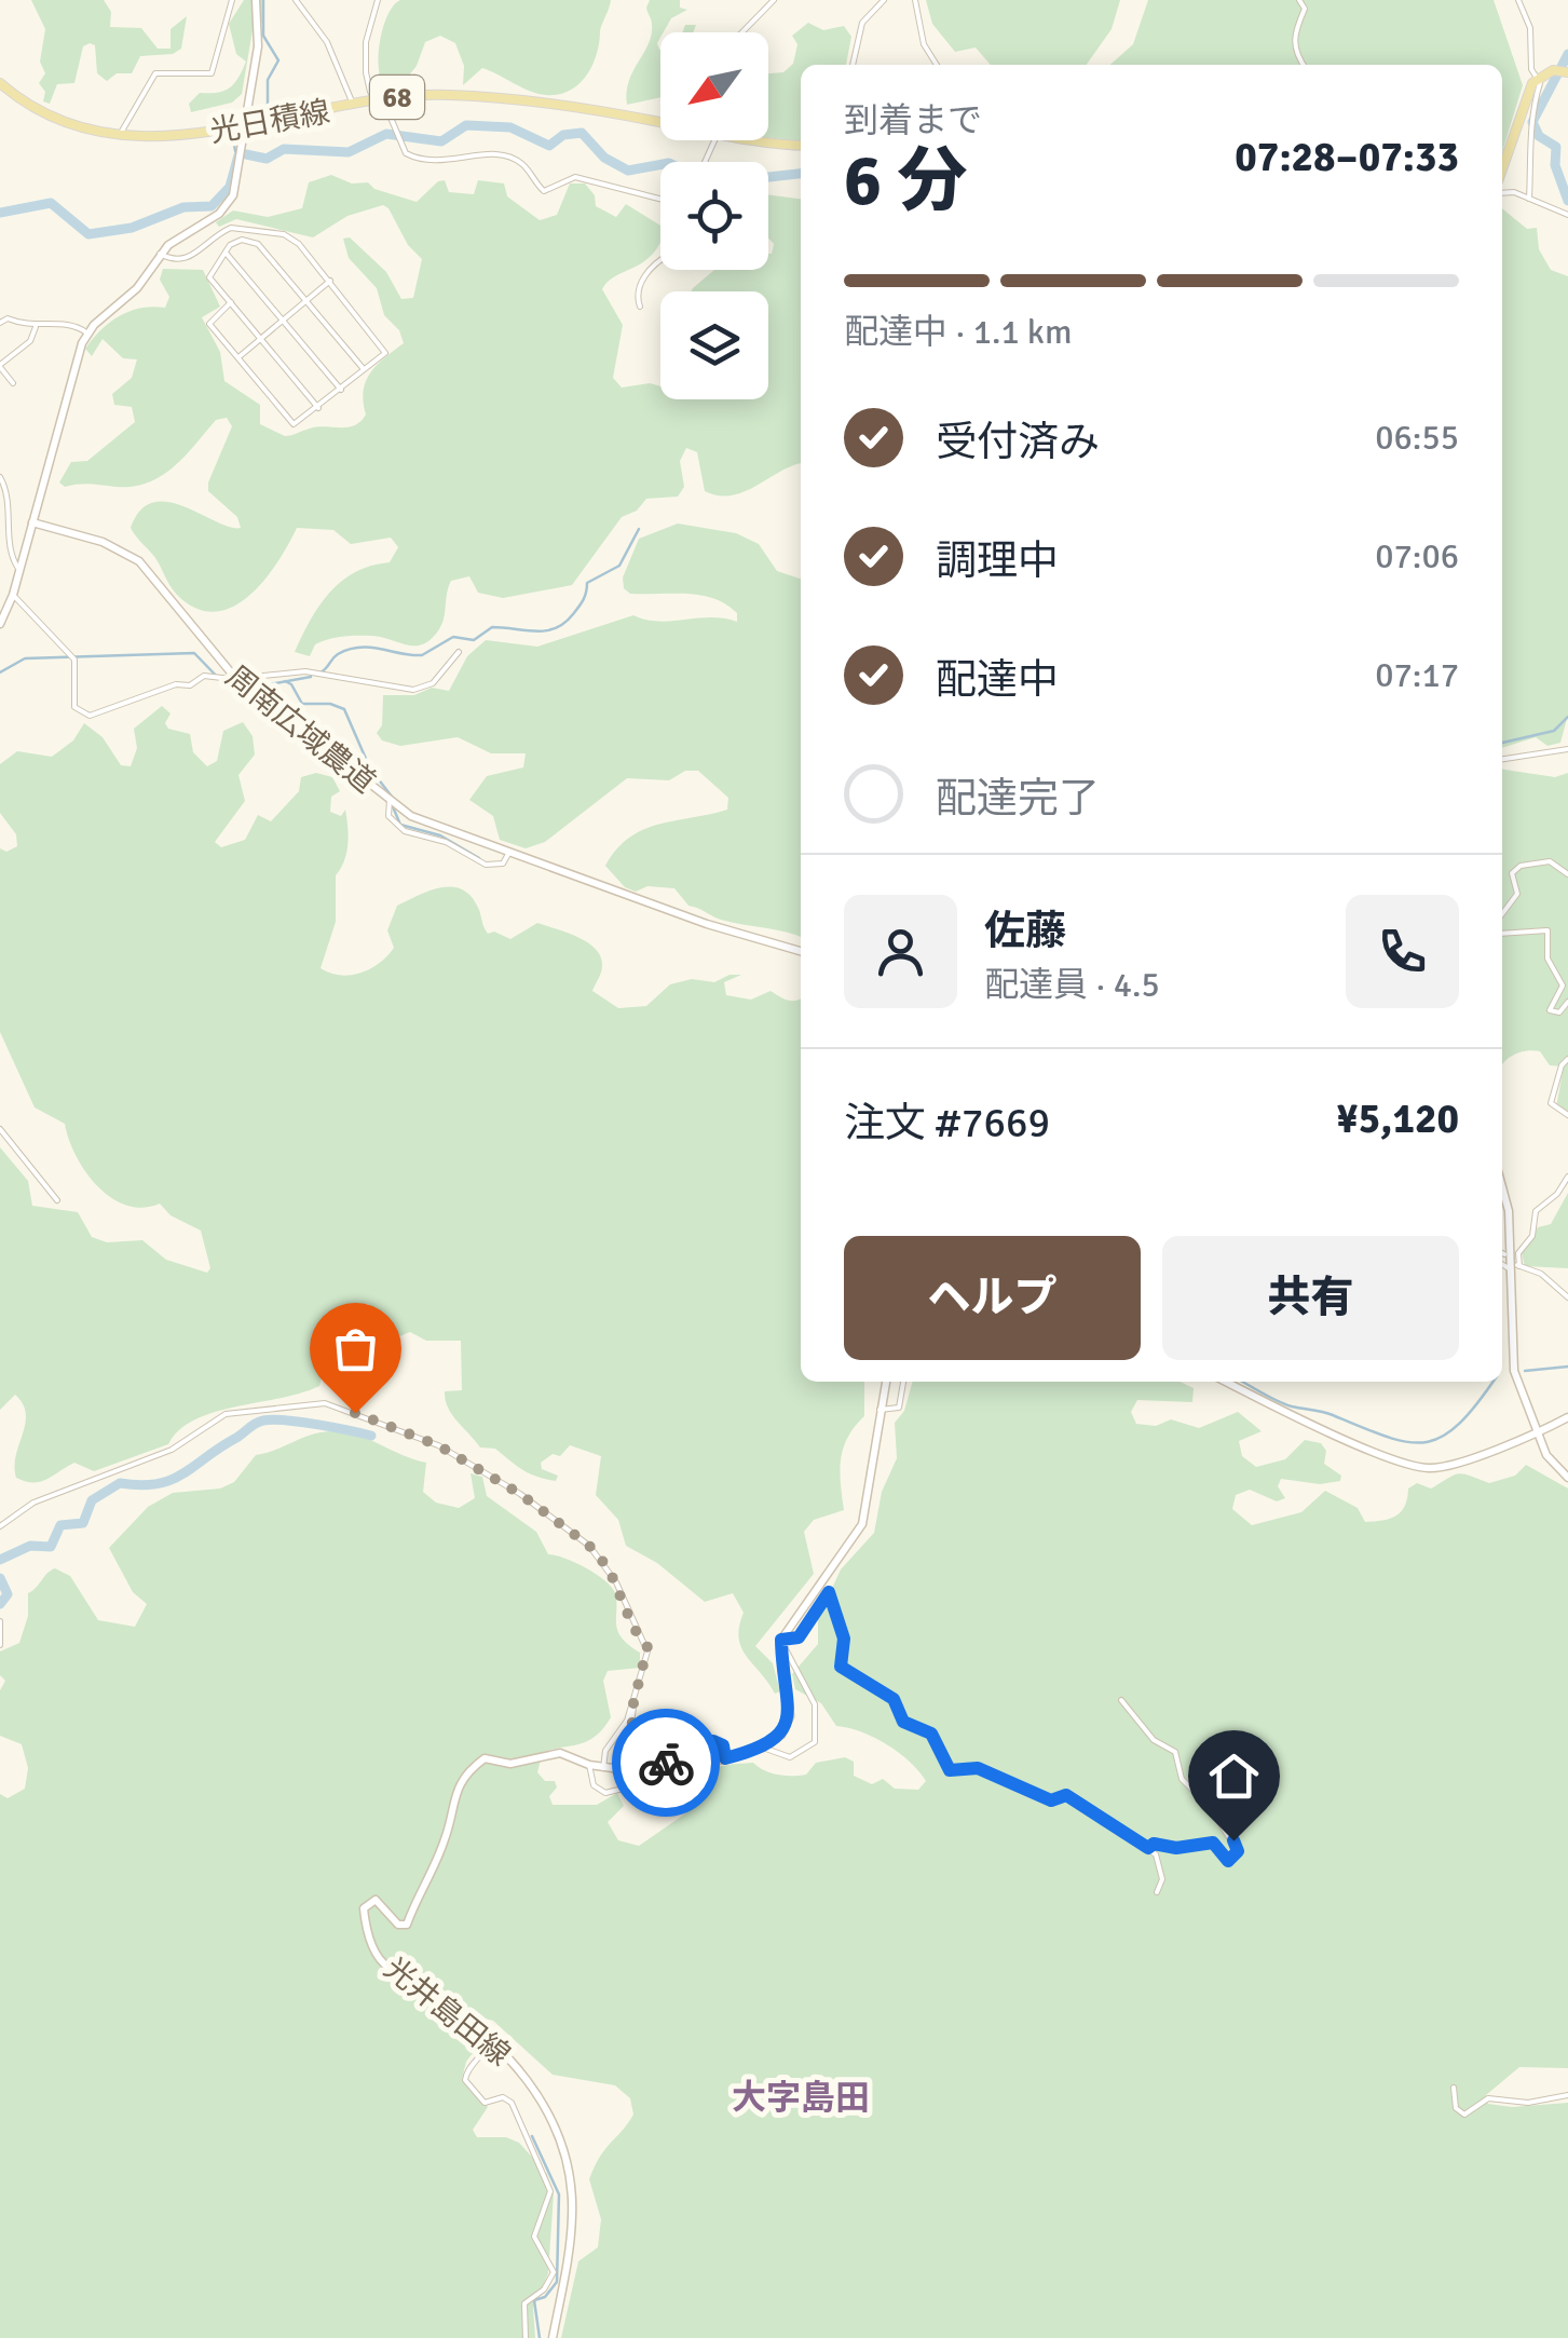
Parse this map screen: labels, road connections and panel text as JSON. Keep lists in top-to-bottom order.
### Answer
{
  "streets": {
    "main road": ["68", "光日積線"],
    "street": ["周南広域農道", "光井島田線"]
  },
  "districts": ["大字島田"],
  "north": "bottom left",
  "page": {
    "heading": ["6 分", "到着まで", "07:28–07:33"],
    "panel": [
      "佐藤",
      "配達員 · 4.5",
      "注文 #7669",
      "¥5,120"
    ],
    "bar": "配達中 · 1.1 km",
    "list": [
      ["受付済み", "06:55"],
      ["調理中", "07:06"],
      ["配達中", "07:17"],
      "配達完了"
    ],
    "buttons": ["ヘルプ", "共有"]
  }
}
